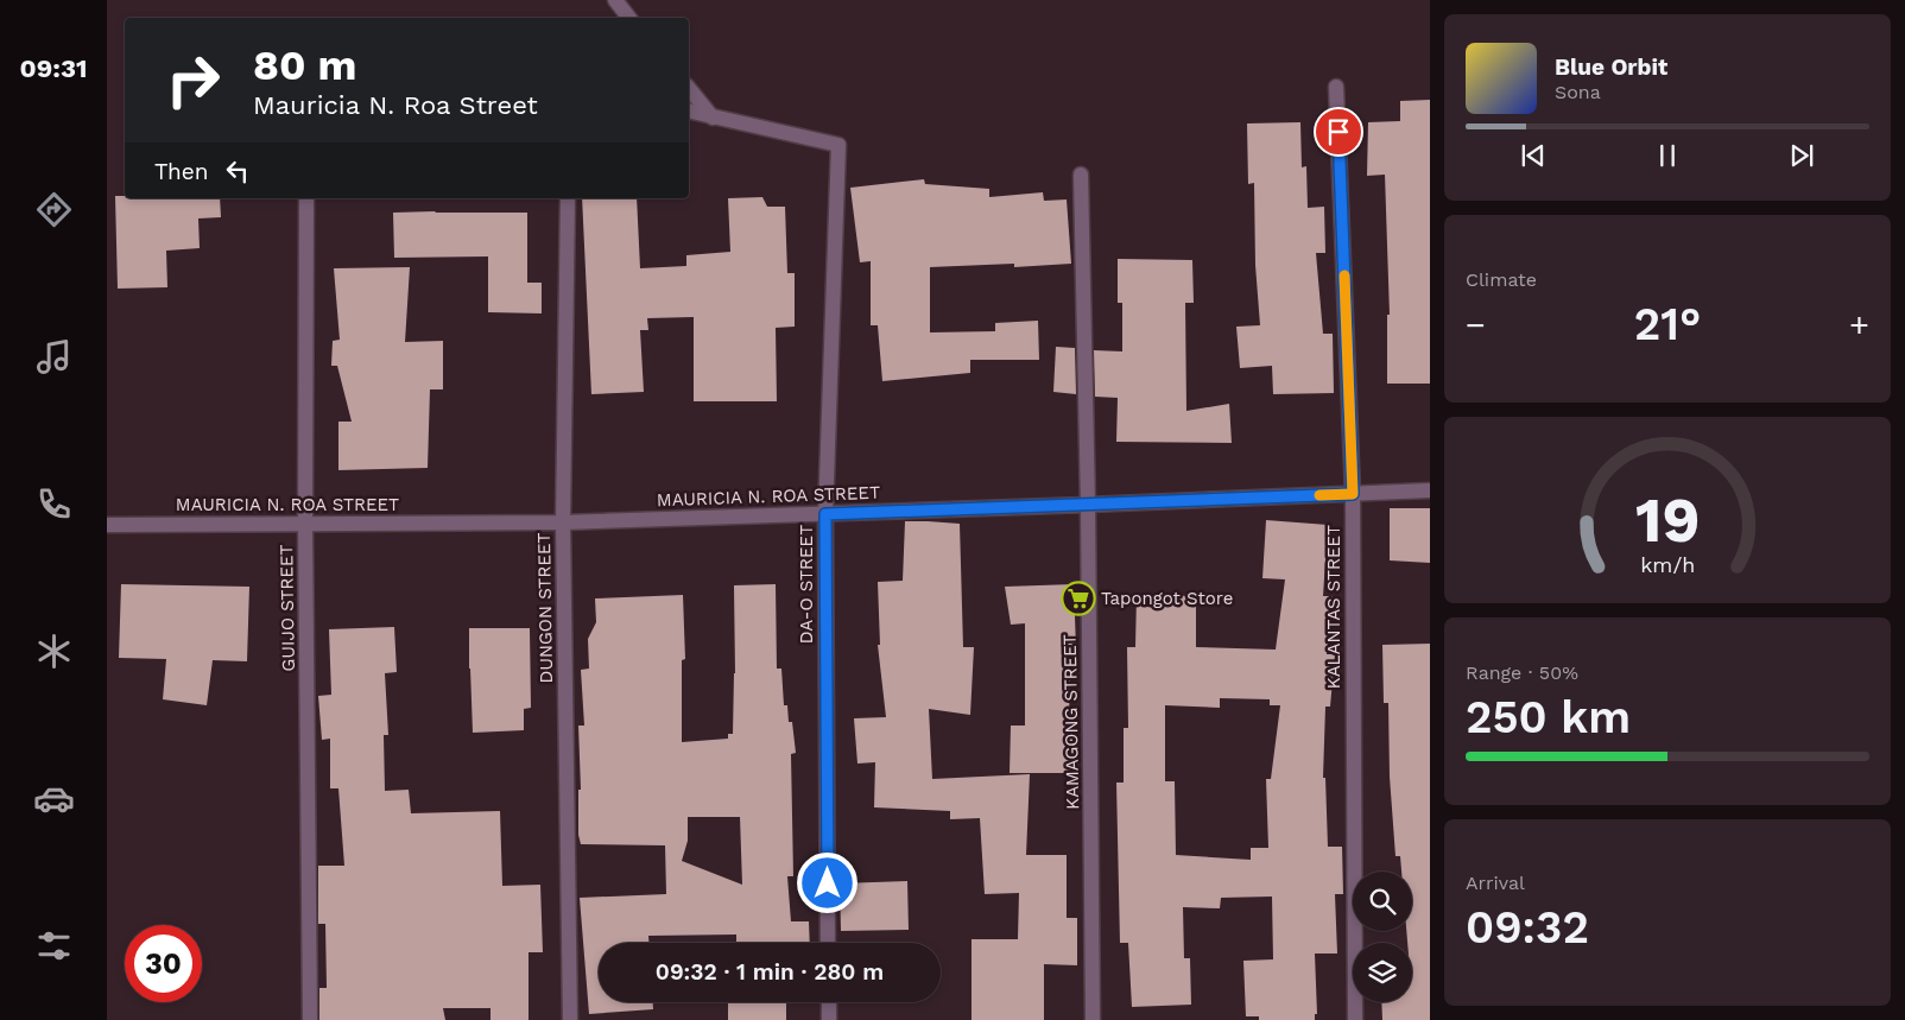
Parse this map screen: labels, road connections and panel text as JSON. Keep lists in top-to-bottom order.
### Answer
{
  "streets": {
    "street": [
      "MAURICIA N. ROA STREET",
      "DA-O STREET",
      "KALANTAS STREET",
      "GUIJO STREET",
      "DUNGON STREET",
      "KAMAGONG STREET"
    ]
  },
  "crossings": [
    ["MAURICIA N. ROA STREET", "DA-O STREET"],
    ["MAURICIA N. ROA STREET", "KALANTAS STREET"],
    ["MAURICIA N. ROA STREET", "GUIJO STREET"],
    ["MAURICIA N. ROA STREET", "DUNGON STREET"],
    ["MAURICIA N. ROA STREET", "KAMAGONG STREET"]
  ],
  "places": {
    "supermarket": ["Tapongot Store"]
  },
  "page": {
    "tabs": "09:31",
    "turn": ["80 m", "Mauricia N. Roa Street"],
    "song": ["Blue Orbit", "Sona"],
    "then": "Then",
    "tile": [
      "Climate",
      ["Range · 50%", "250 km"],
      ["Arrival", "09:32"]
    ],
    "heat": ["−", "21°", "+"],
    "limit": "30",
    "trip": "09:32 · 1 min · 280 m",
    "gauge": ["19", "km/h"]
  }
}
